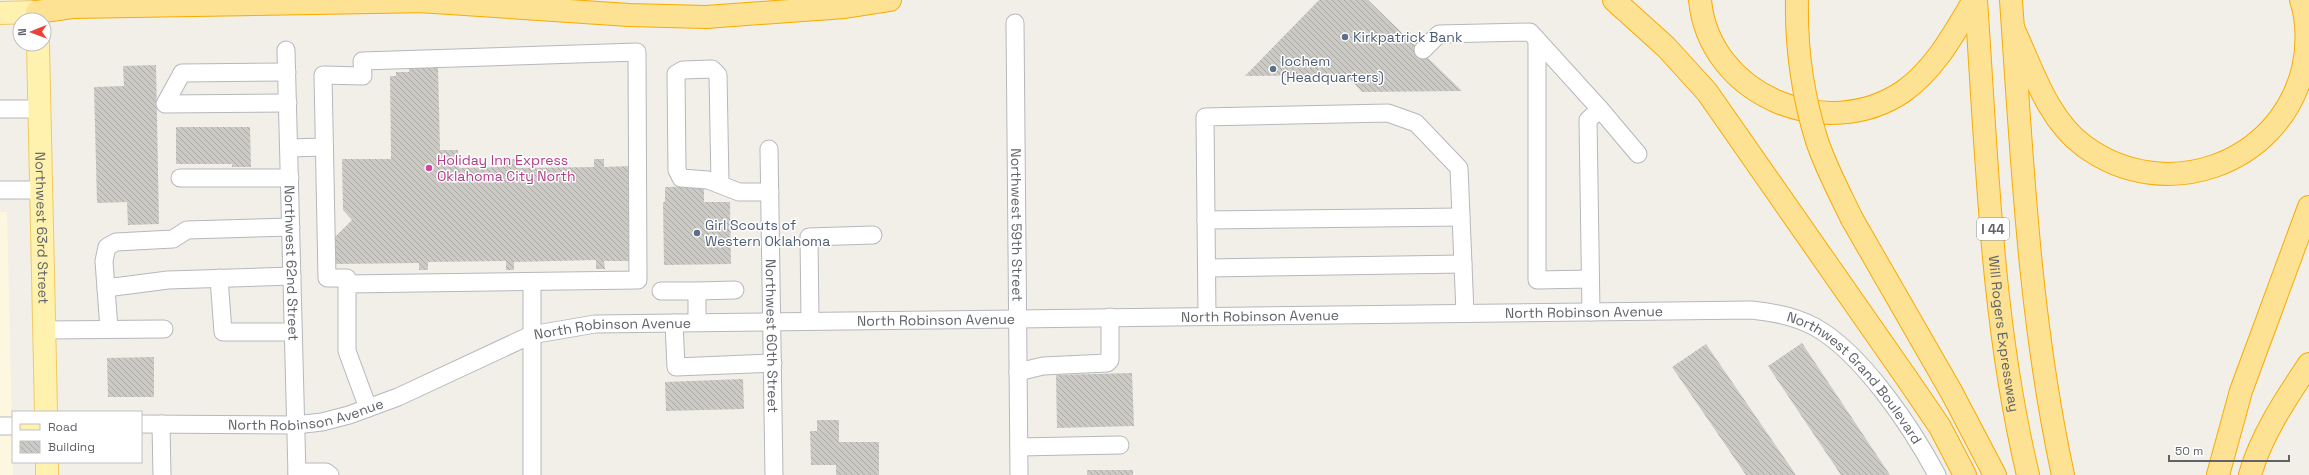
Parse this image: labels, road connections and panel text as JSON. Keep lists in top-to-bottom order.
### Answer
{
  "streets": {
    "highway": ["I 44", "Will Rogers Expressway"],
    "main road": ["Northwest 63rd Street"],
    "street": [
      "Northwest 59th Street",
      "Northwest 62nd Street",
      "North Robinson Avenue",
      "Northwest 60th Street",
      "Northwest Grand Boulevard"
    ]
  },
  "crossings": [
    ["Northwest 59th Street", "North Robinson Avenue"],
    ["Northwest 62nd Street", "North Robinson Avenue"],
    ["North Robinson Avenue", "Northwest 60th Street"],
    ["North Robinson Avenue", "Northwest Grand Boulevard"]
  ],
  "places": [
    "Kirkpatrick Bank",
    "Iochem (Headquarters)",
    "Holiday Inn Express Oklahoma City North",
    "Girl Scouts of Western Oklahoma"
  ],
  "legend": ["Road", "Building"],
  "scale_bar": "50 m",
  "north": "left"
}
